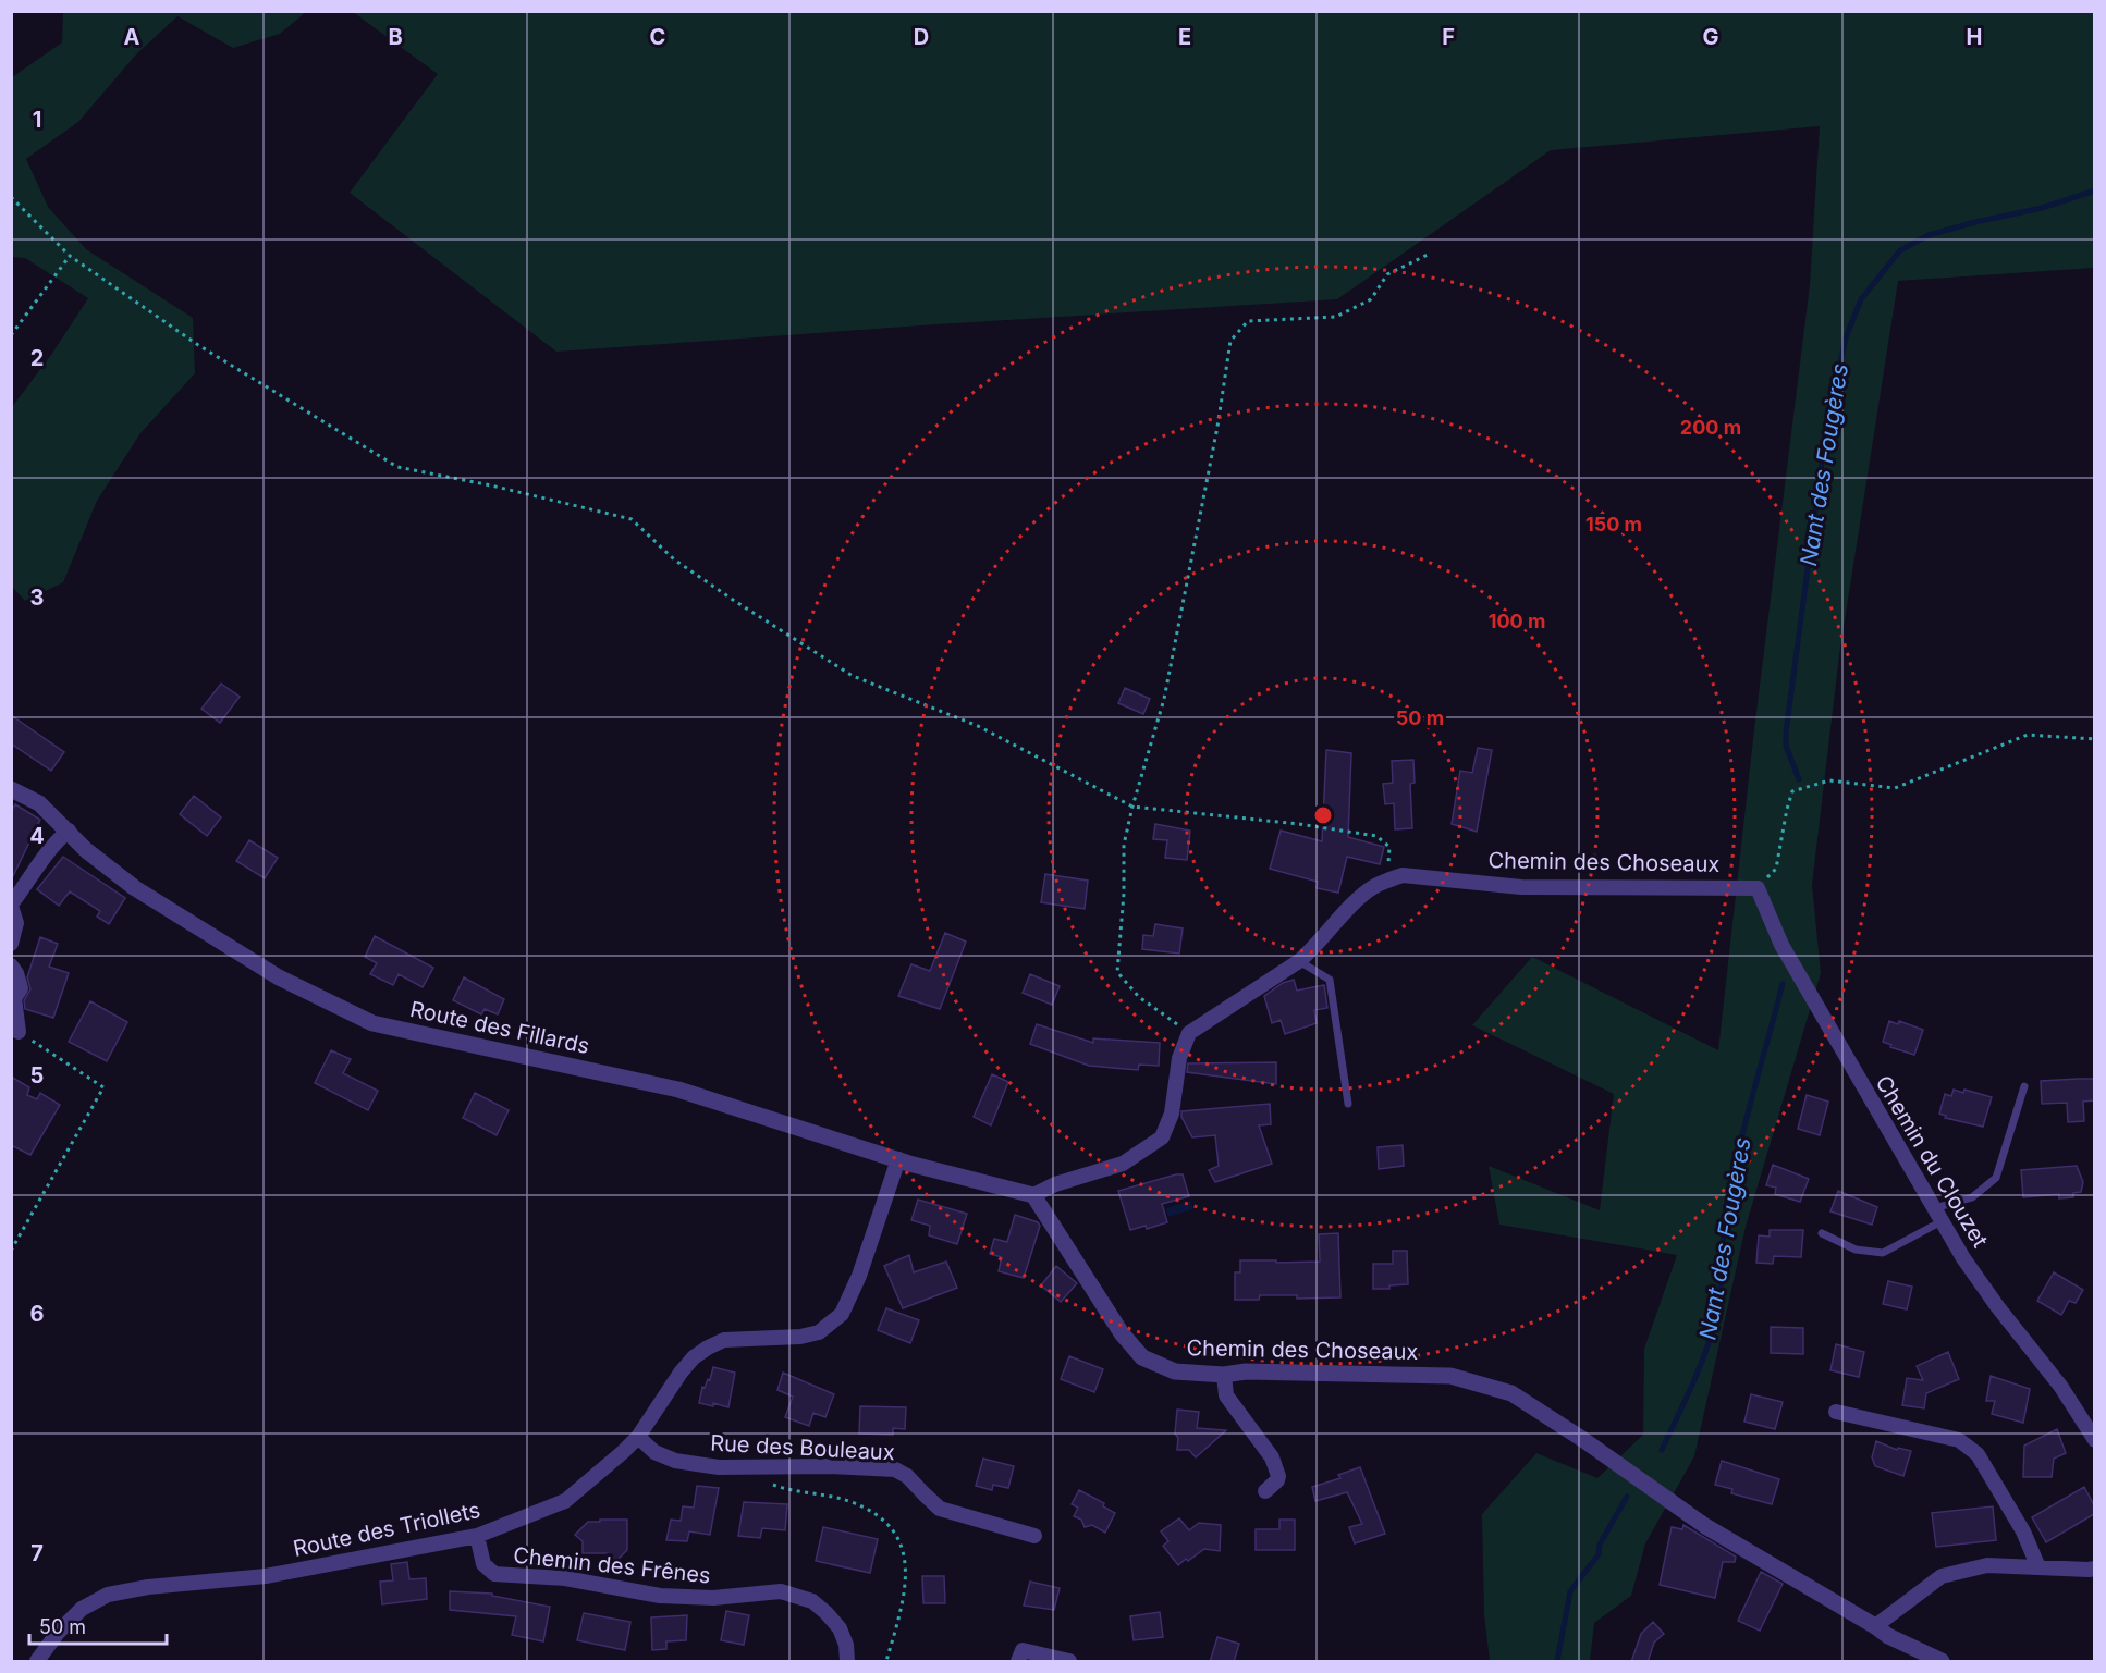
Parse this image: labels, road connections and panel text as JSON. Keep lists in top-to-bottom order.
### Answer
{
  "streets": {
    "street": [
      "Chemin des Choseaux",
      "Route des Fillards",
      "Chemin du Clouzet",
      "Rue des Bouleaux",
      "Route des Triollets",
      "Chemin des Frênes"
    ]
  },
  "crossings": [
    ["Chemin des Choseaux", "Route des Fillards"],
    ["Chemin des Choseaux", "Chemin du Clouzet"],
    ["Route des Fillards", "Route des Triollets"],
    ["Rue des Bouleaux", "Route des Triollets"],
    ["Route des Triollets", "Chemin des Frênes"]
  ],
  "water": ["Nant des Fougères"],
  "scale_bar": "50 m",
  "grid": {
    "columns": [
      "A",
      "B",
      "C",
      "D",
      "E",
      "F",
      "G",
      "H"
    ],
    "rows": [
      "1",
      "2",
      "3",
      "4",
      "5",
      "6",
      "7"
    ]
  },
  "rings": [
    "200 m",
    "150 m",
    "100 m",
    "50 m"
  ]
}
